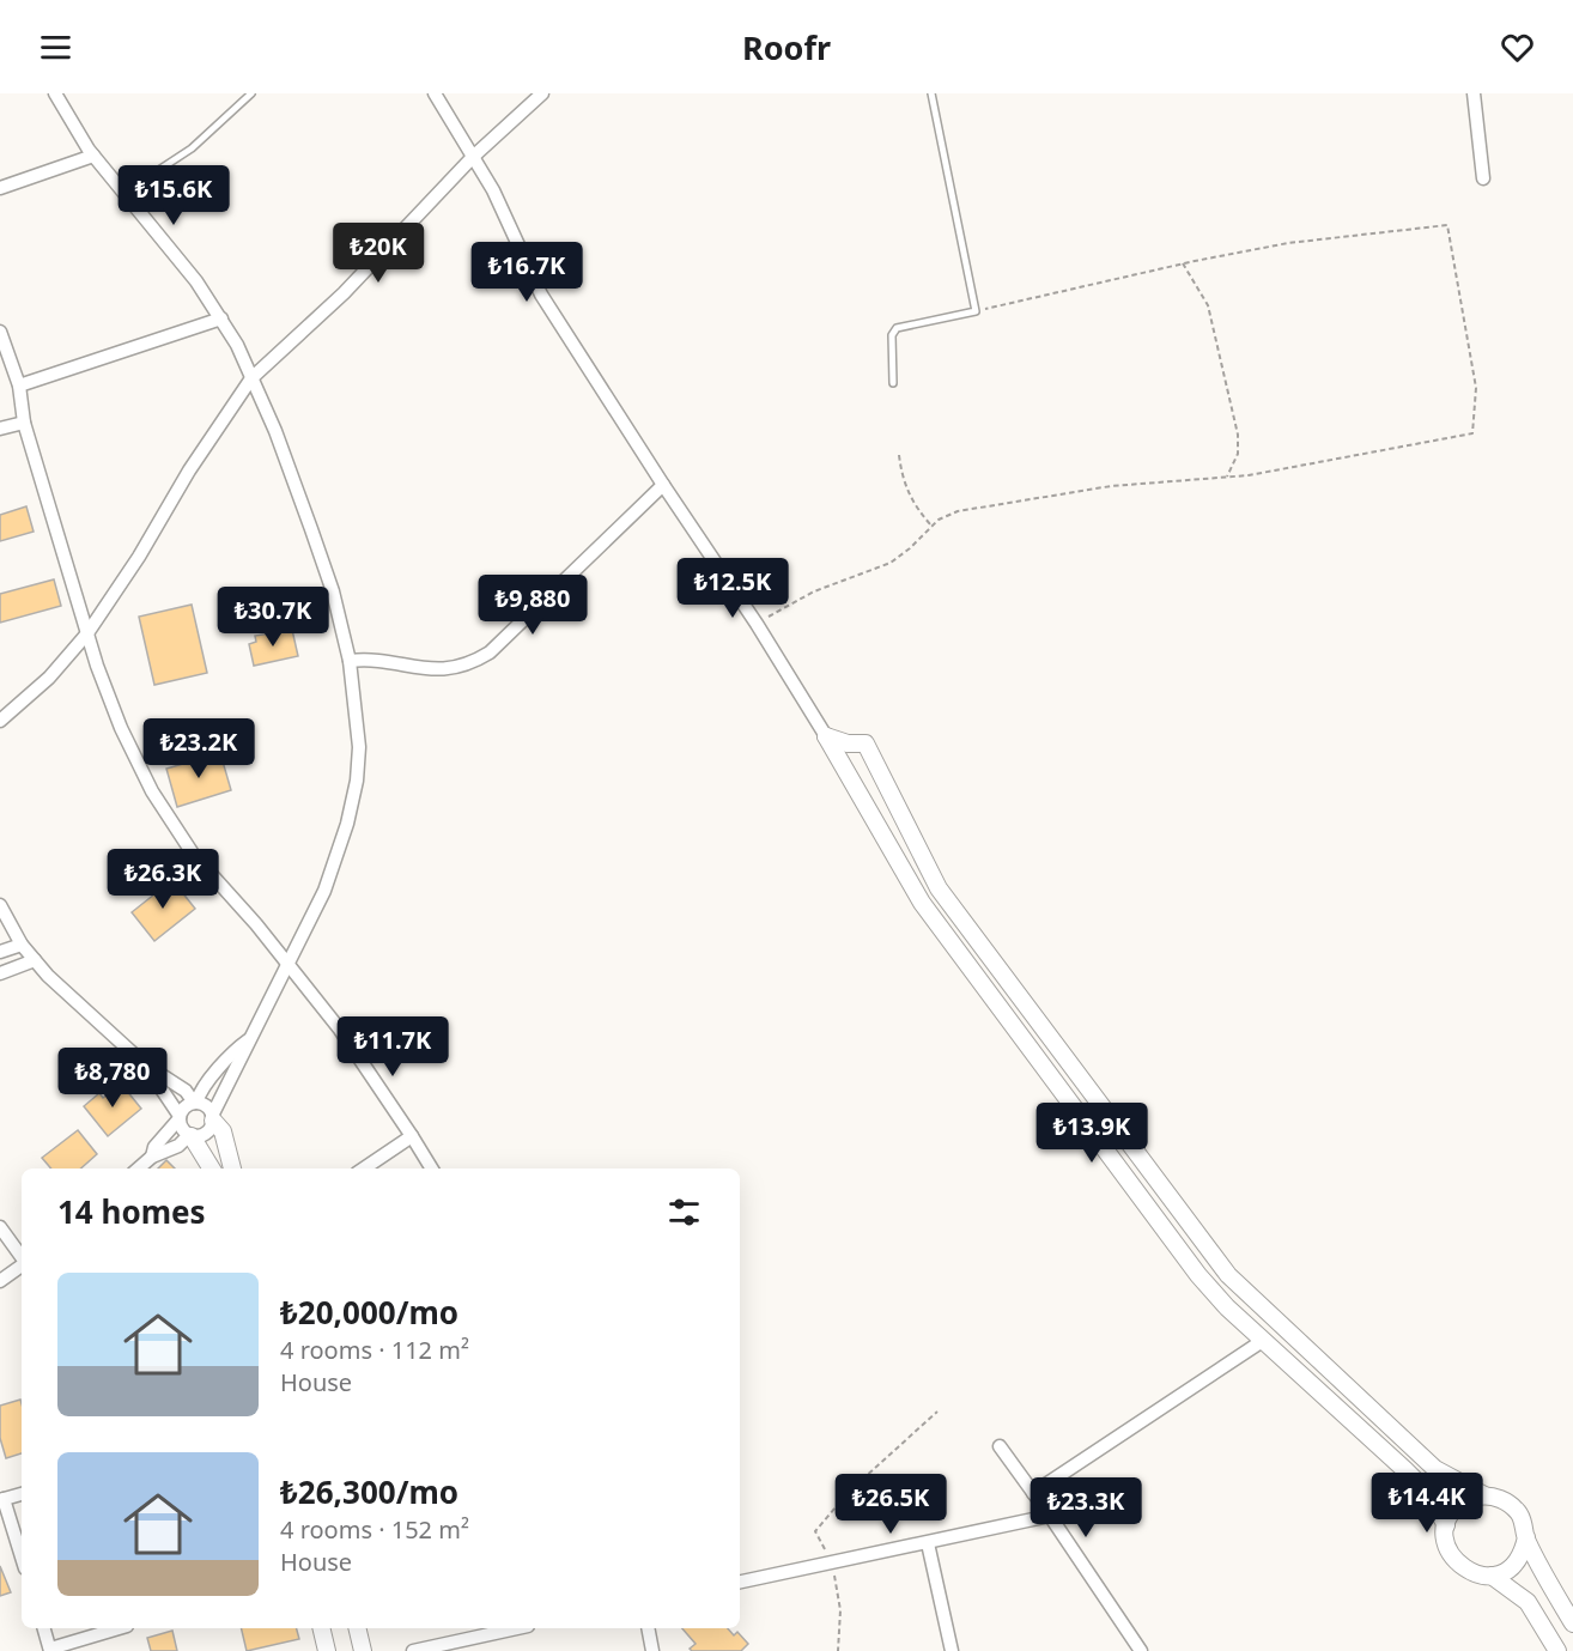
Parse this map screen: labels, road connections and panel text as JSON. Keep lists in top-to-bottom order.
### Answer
{
  "page": {
    "header": "Roofr",
    "price": [
      "₺15.6K",
      "₺20K",
      "₺16.7K",
      "₺12.5K",
      "₺9,880",
      "₺30.7K",
      "₺23.2K",
      "₺26.3K",
      "₺11.7K",
      "₺8,780",
      "₺13.9K",
      "₺14.4K",
      "₺26.5K",
      "₺23.3K"
    ],
    "heading": "14 homes",
    "list": [
      {
        "name": "₺20,000/mo",
        "note": "4 rooms · 112 m² · House"
      },
      {
        "name": "₺26,300/mo",
        "note": "4 rooms · 152 m² · House"
      }
    ]
  }
}
